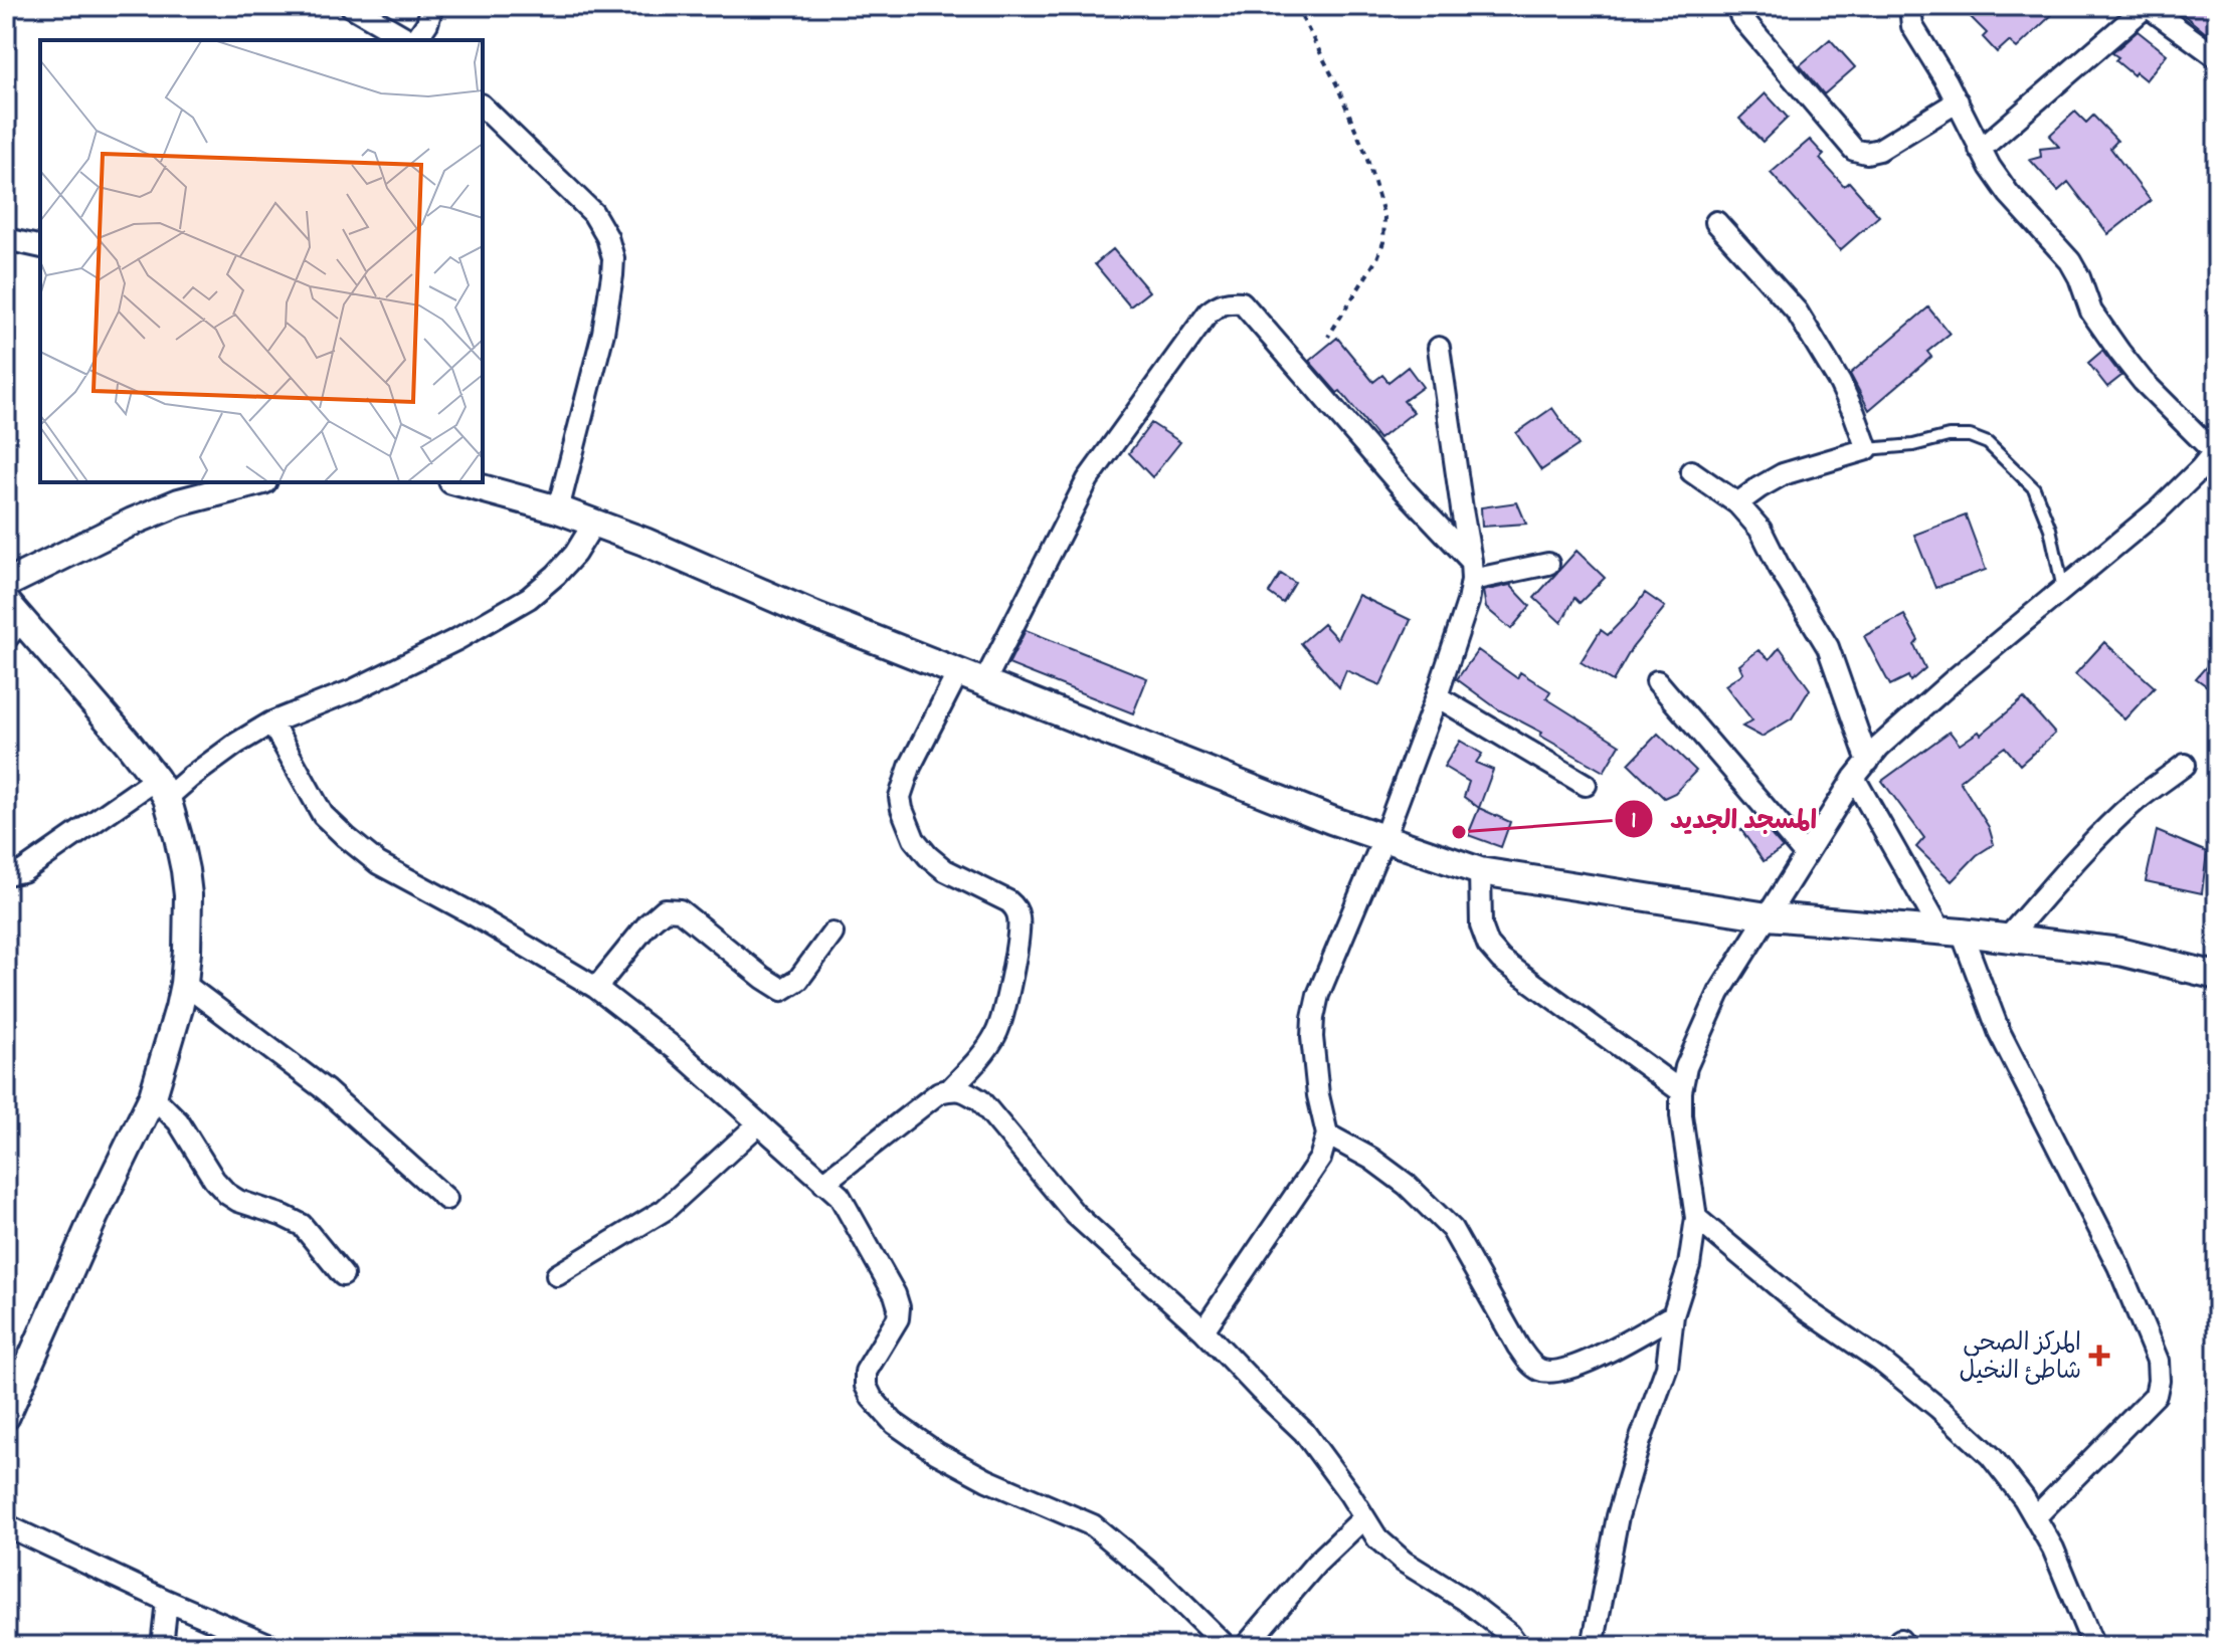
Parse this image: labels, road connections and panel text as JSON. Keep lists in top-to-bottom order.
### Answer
{
  "places": {
    "other": ["المسجد الجديد"],
    "health": ["المركز الصحي شاطئ النخيل"]
  }
}
